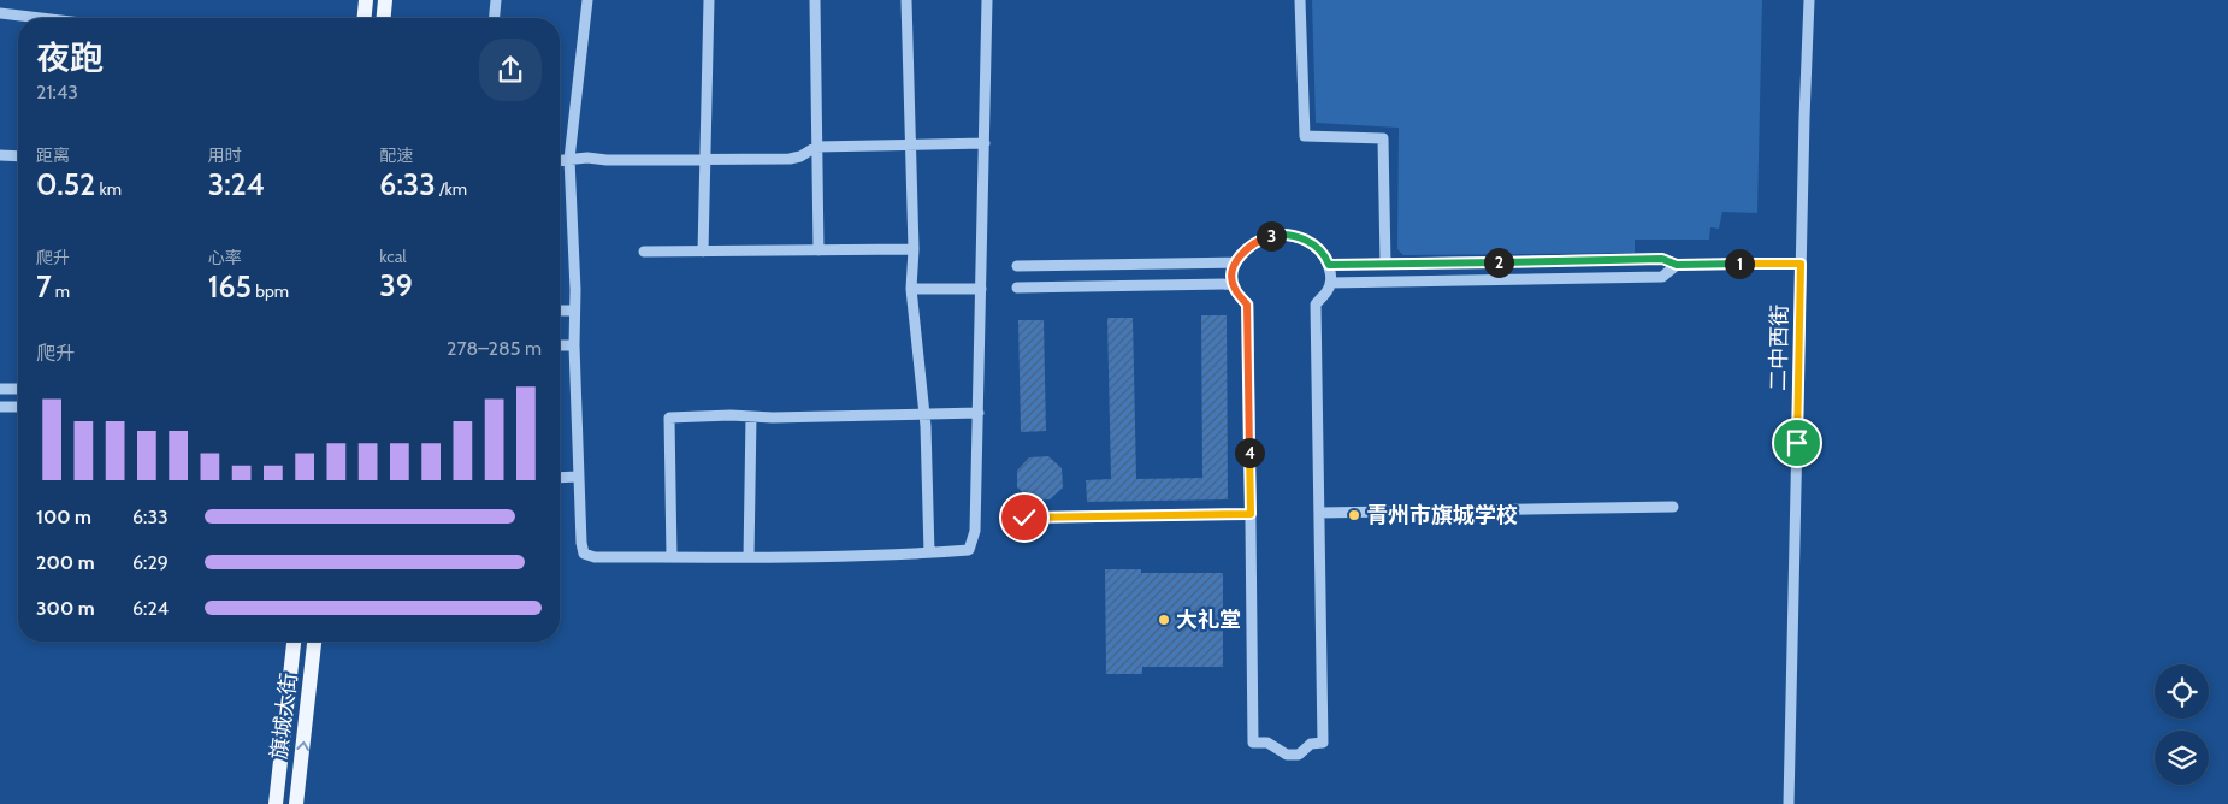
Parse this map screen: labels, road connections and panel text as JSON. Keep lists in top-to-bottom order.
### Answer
{
  "streets": {
    "main road": ["旗城大街"],
    "street": ["二中西街"]
  },
  "places": ["青州市旗城学校", "大礼堂"],
  "page": {
    "heading": ["夜跑", "21:43"],
    "stats": [
      ["距离", "0.52 km"],
      ["用时", "3:24"],
      ["配速", "6:33 /km"],
      ["爬升", "7 m"],
      ["心率", "165 bpm"],
      ["kcal", "39"]
    ],
    "pins": [
      "3",
      "2",
      "1",
      "4"
    ],
    "chart": ["爬升", "278–285 m"],
    "list": [
      {
        "name": "100 m",
        "note": "6:33"
      },
      {
        "name": "200 m",
        "note": "6:29"
      },
      {
        "name": "300 m",
        "note": "6:24"
      }
    ]
  }
}
